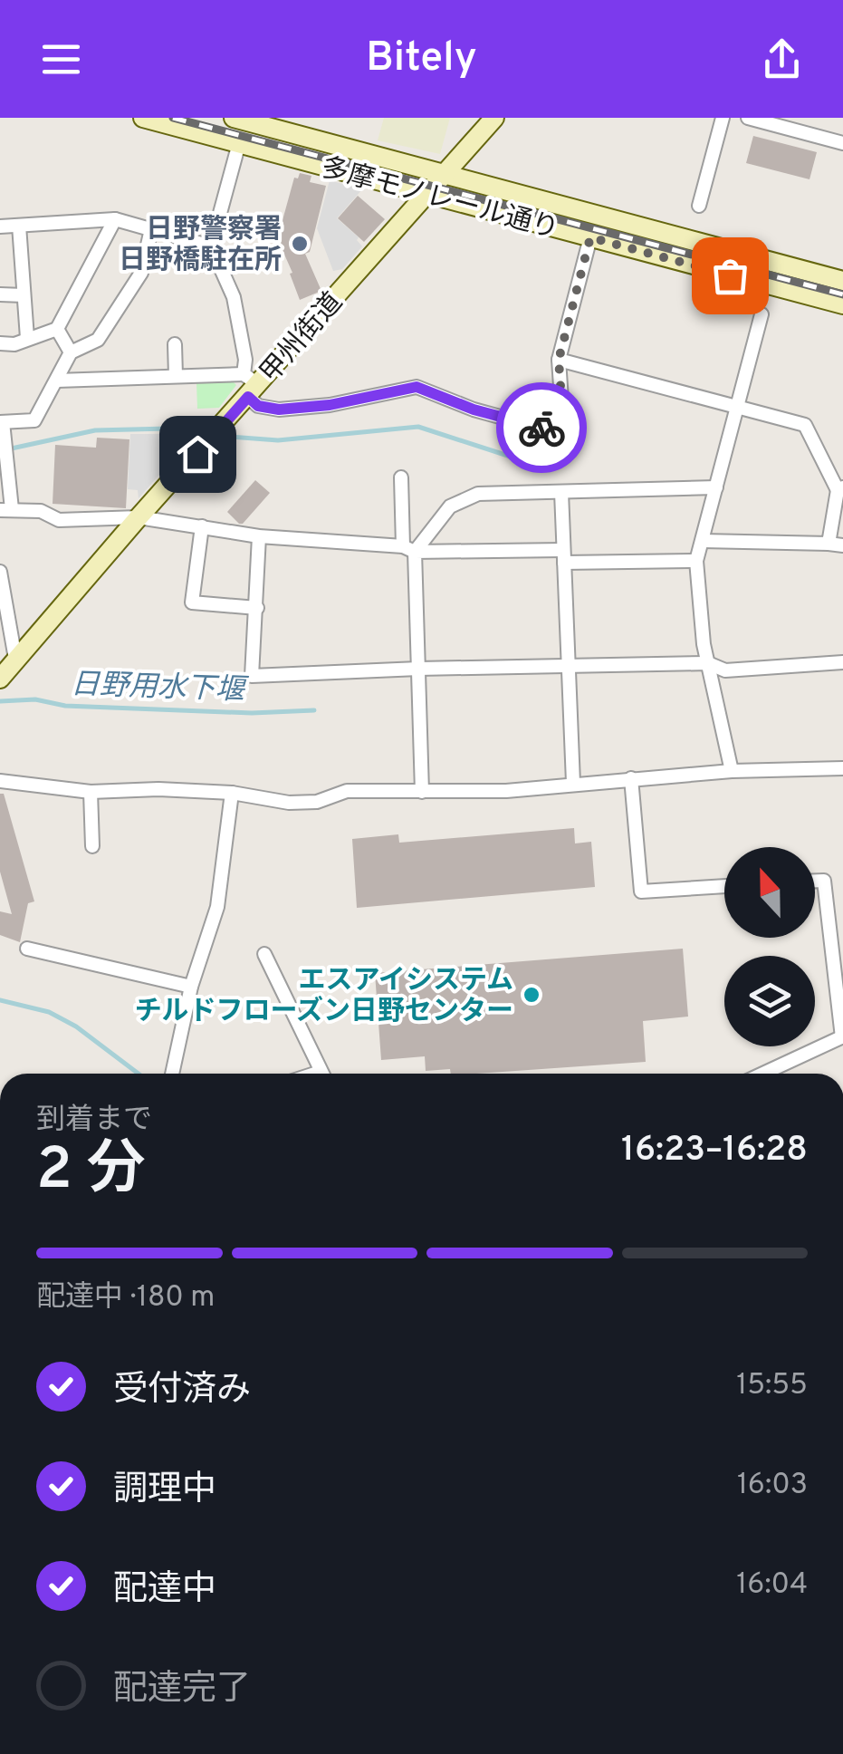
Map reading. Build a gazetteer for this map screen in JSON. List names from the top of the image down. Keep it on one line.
{"streets":{"main road":["多摩モノレール通り","甲州街道"]},"crossings":[["多摩モノレール通り","甲州街道"]],"water":["日野用水下堰"],"places":["日野警察署 日野橋駐在所","エスアイシステム チルドフローズン日野センター"],"north":"top","page":{"header":"Bitely","heading":["2 分","到着まで","16:23–16:28"],"bar":"配達中 · 180 m","list":[["受付済み","15:55"],["調理中","16:03"],["配達中","16:04"],"配達完了"]}}
